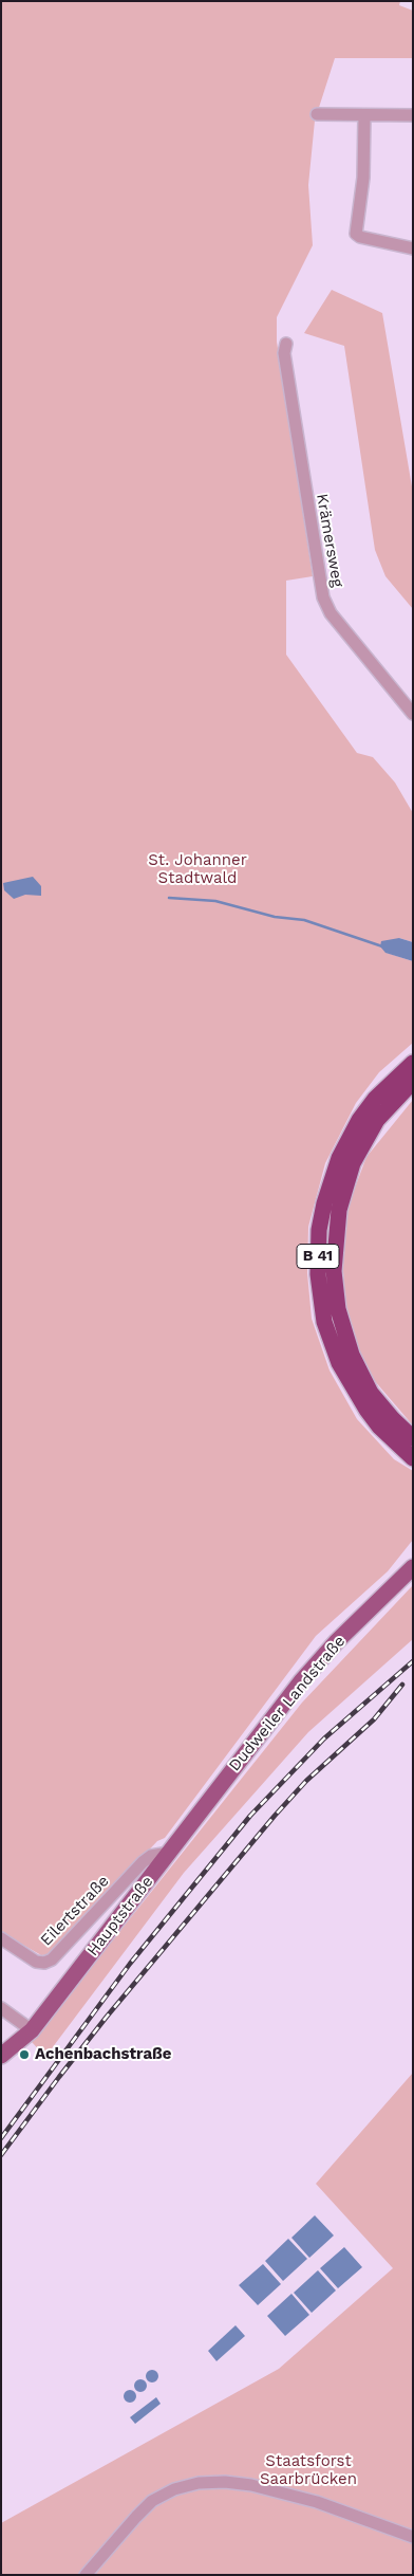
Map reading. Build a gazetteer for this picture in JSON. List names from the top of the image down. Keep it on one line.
{"streets":{"highway":["B 41"],"main road":["Dudweiler Landstraße","Hauptstraße"],"street":["Krämersweg","Eilertstraße"]},"crossings":[["Dudweiler Landstraße","Hauptstraße"],["Eilertstraße","Hauptstraße"]],"parks":["St. Johanner Stadtwald","Staatsforst Saarbrücken"],"places":["Achenbachstraße"]}
